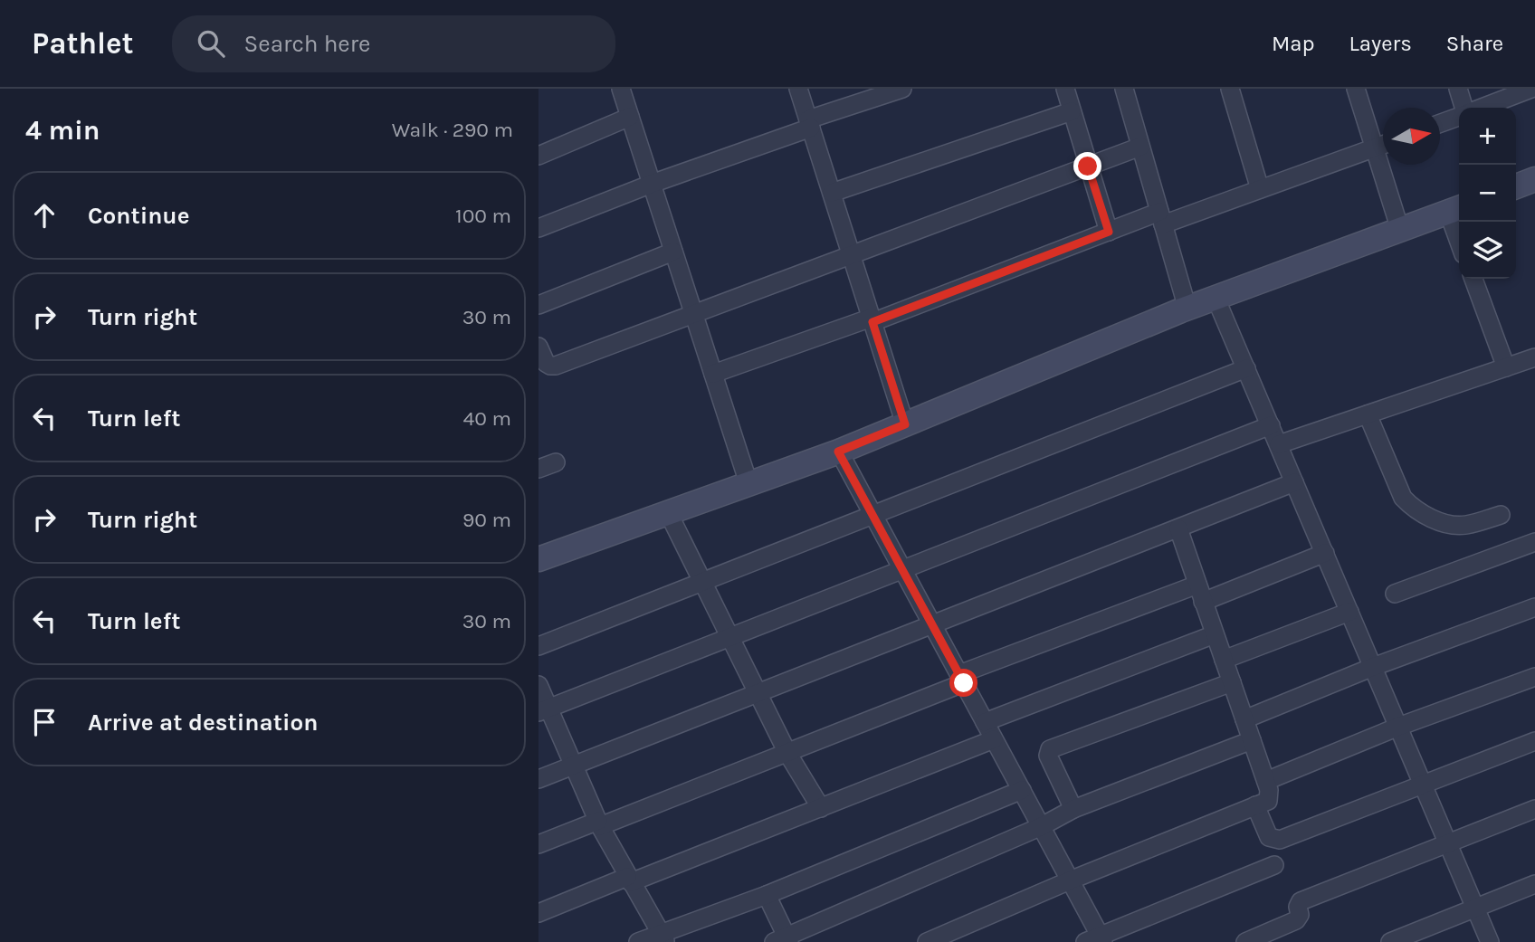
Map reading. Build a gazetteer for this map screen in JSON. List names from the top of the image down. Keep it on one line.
{"north":"right","page":{"header":"Pathlet","search":"Search here","nav":["Map","Layers","Share"],"heading":["4 min","Walk · 290 m"],"map_buttons":["+","−"],"list":[["Continue","100 m"],["Turn right","30 m"],["Turn left","40 m"],["Turn right","90 m"],["Turn left","30 m"],"Arrive at destination"]}}
